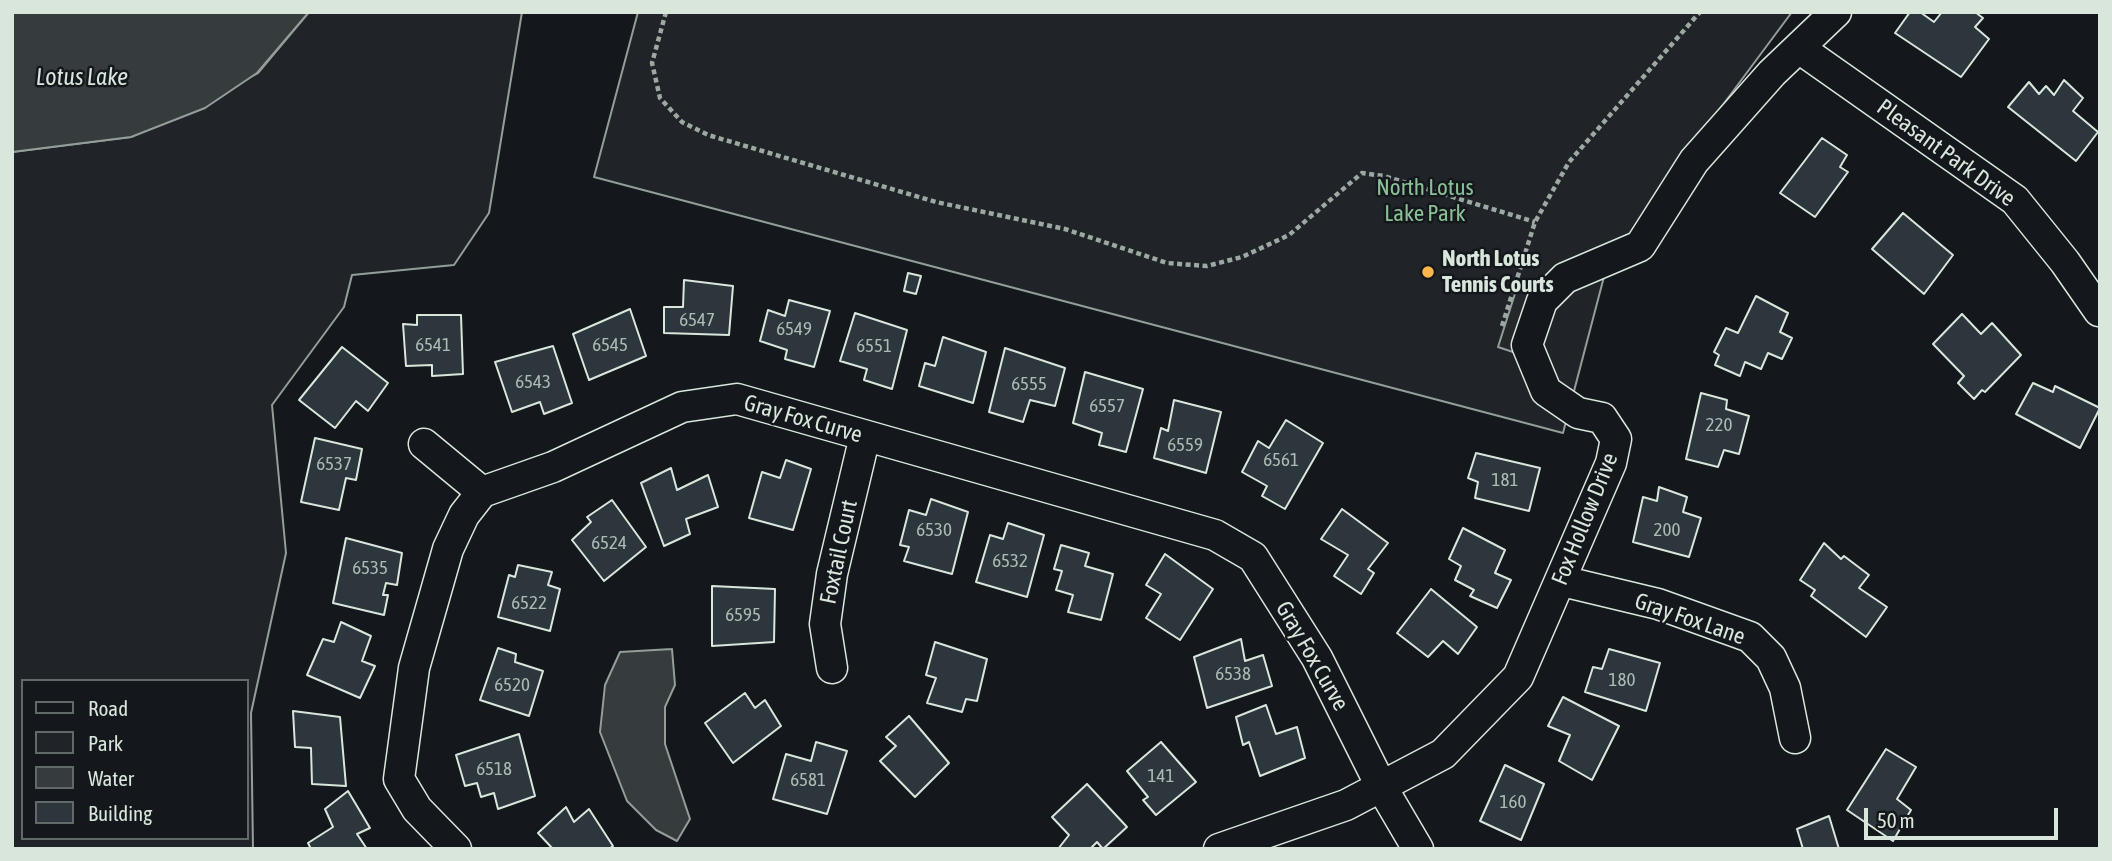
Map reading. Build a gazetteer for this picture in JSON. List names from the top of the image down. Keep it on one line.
{"streets":{"street":["Pleasant Park Drive","Gray Fox Curve","Fox Hollow Drive","Foxtail Court","Gray Fox Lane"]},"crossings":[["Pleasant Park Drive","Fox Hollow Drive"],["Gray Fox Curve","Fox Hollow Drive"],["Gray Fox Curve","Foxtail Court"],["Fox Hollow Drive","Gray Fox Lane"]],"water":["Lotus Lake"],"parks":["North Lotus Lake Park"],"places":["North Lotus Tennis Courts"],"house_numbers":["6547","6549","6541","6545","6551","6543","6555","6557","220","6559","6561","6537","181","6530","200","6524","6532","6535","6522","6595","6538","180","6520","6518","141","6581","160"],"legend":["Road","Park","Water","Building"],"scale_bar":"50 m"}
